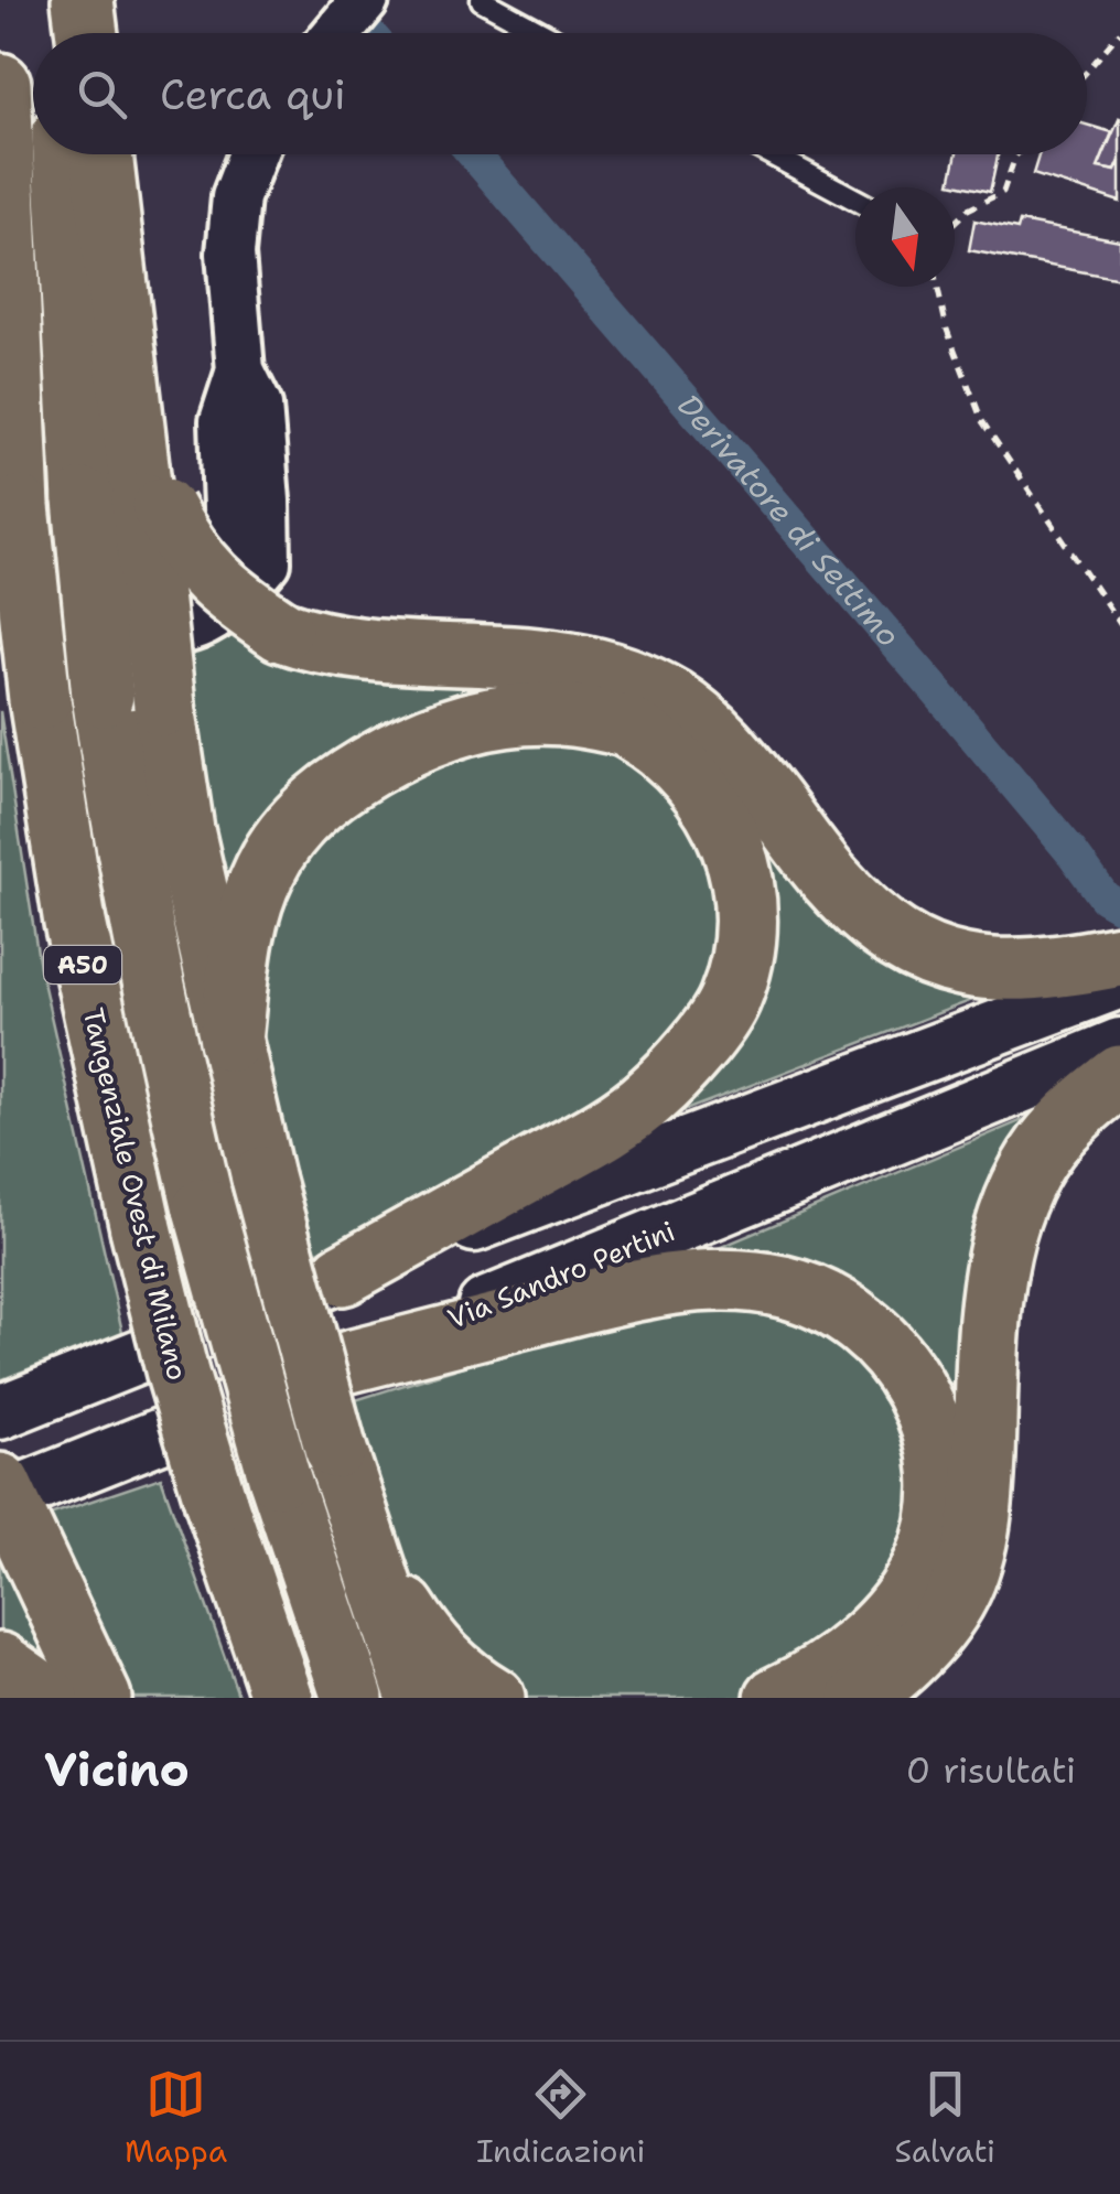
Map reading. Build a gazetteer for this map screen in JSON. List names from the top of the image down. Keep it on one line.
{"streets":{"highway":["A50","Tangenziale Ovest di Milano"],"main road":["Via Sandro Pertini"]},"water":["Derivatore di Settimo"],"north":"bottom","page":{"search":"Cerca qui","heading":["Vicino","0 risultati"],"nav":["Mappa","Indicazioni","Salvati"]}}
